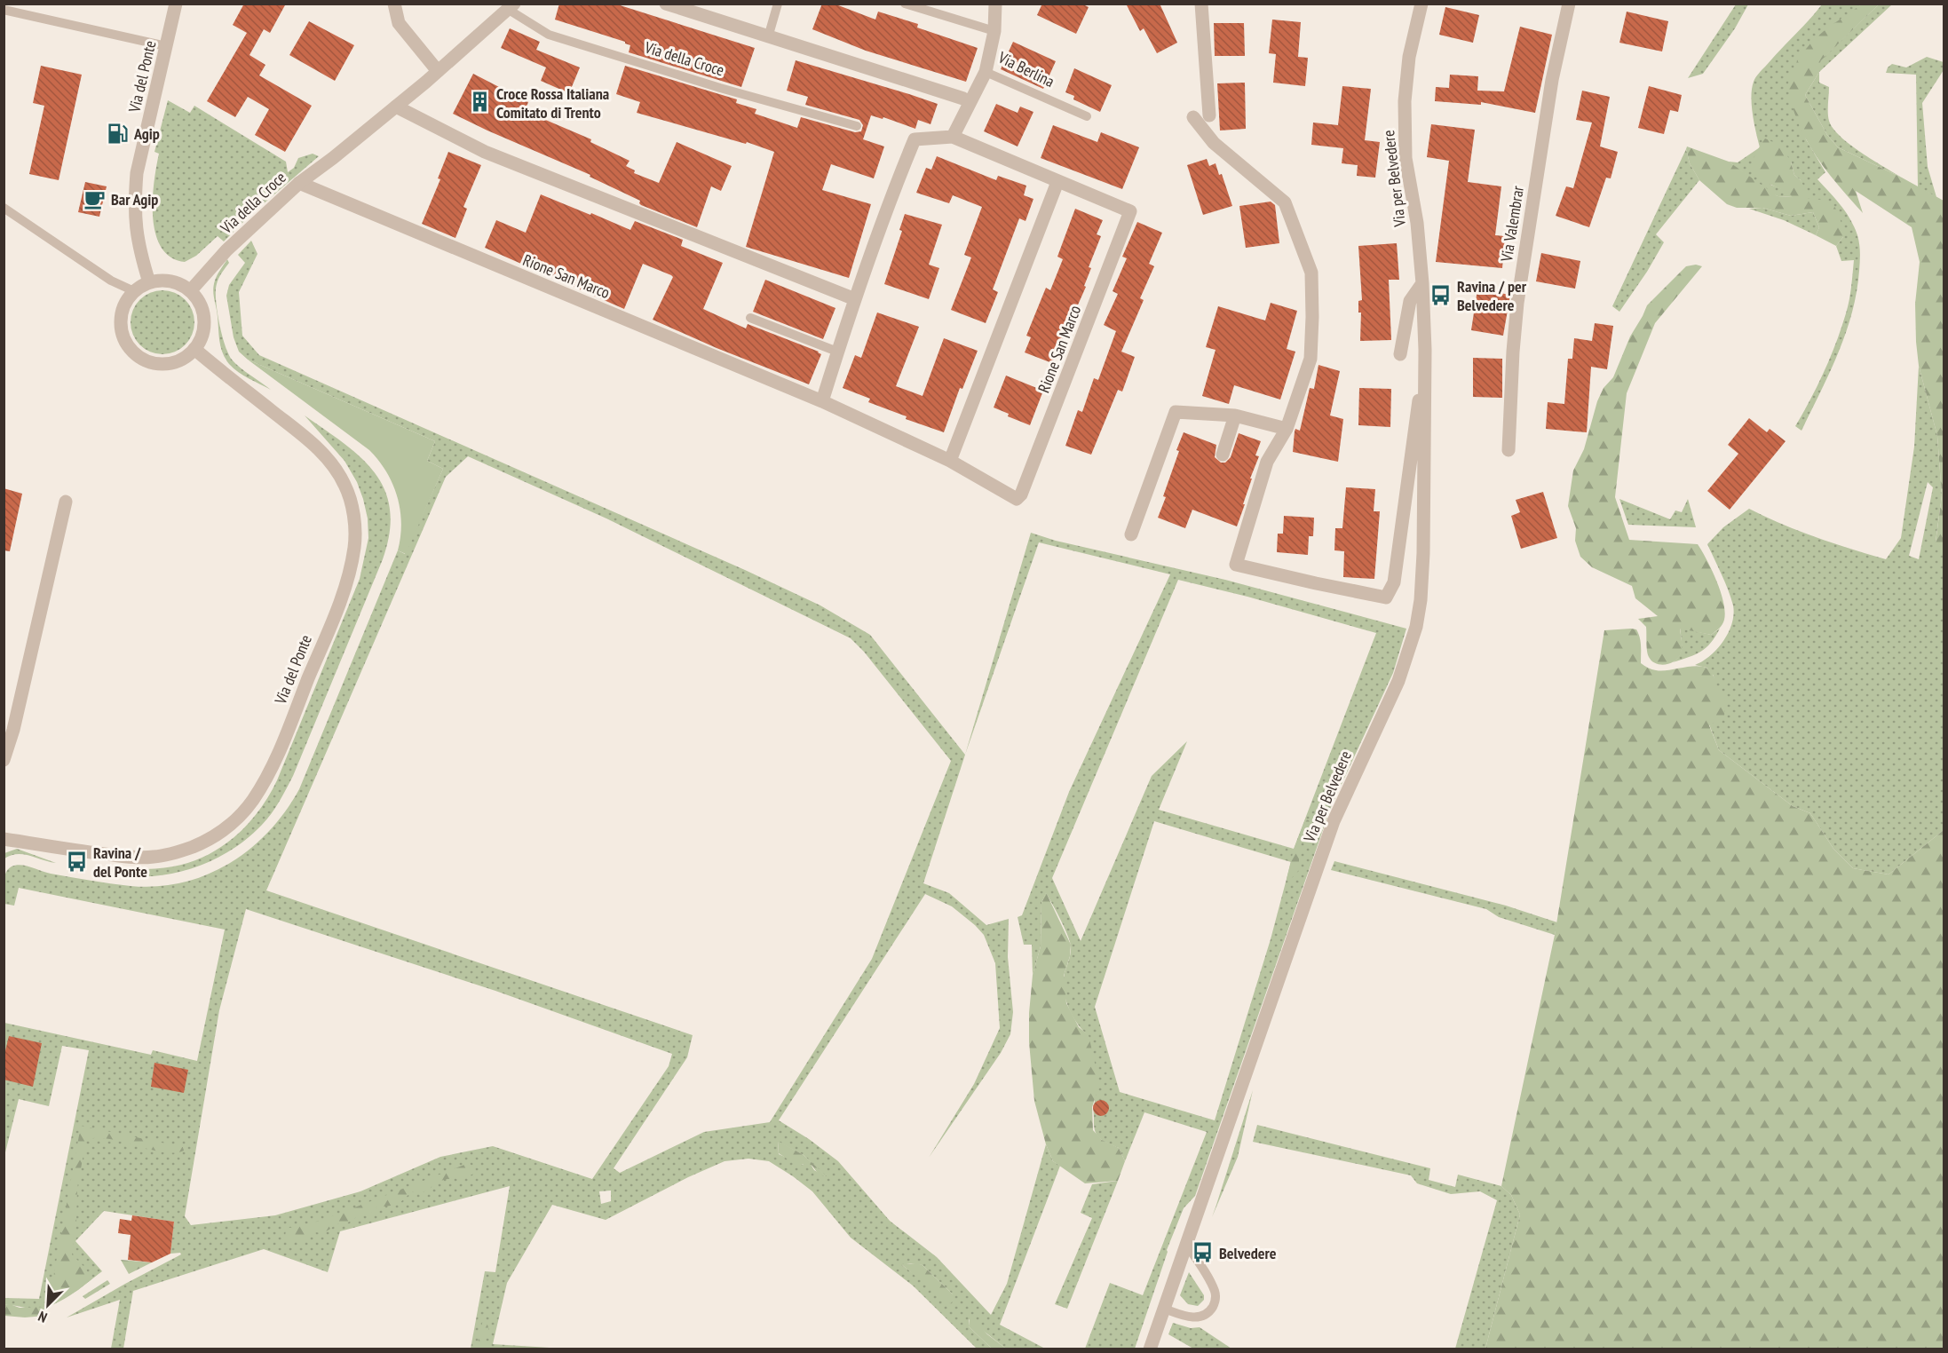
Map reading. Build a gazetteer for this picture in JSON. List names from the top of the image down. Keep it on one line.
{"streets":{"street":["Via della Croce","Via Berlina","Via del Ponte","Via per Belvedere","Via Valembrar","Rione San Marco"]},"crossings":[["Via della Croce","Via del Ponte"],["Via della Croce","Rione San Marco"]],"places":{"building":["Croce Rossa Italiana Comitato di Trento"],"fuel station":["Agip"],"cafe":["Bar Agip"],"bus stop":["Ravina / per Belvedere","Ravina / del Ponte","Belvedere"]},"north":"bottom left"}
